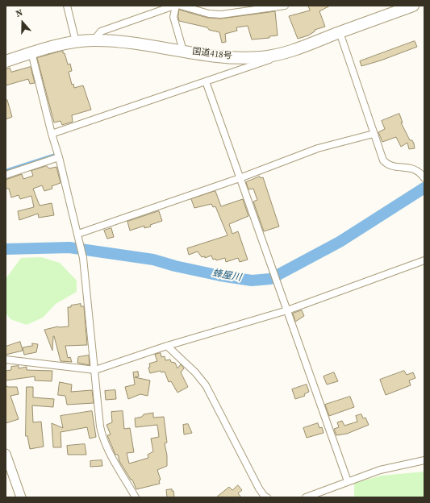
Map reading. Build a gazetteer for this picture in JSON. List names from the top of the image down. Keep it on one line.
{"streets":{"highway":["国道418号"]},"water":["蜂屋川"],"north":"top"}
